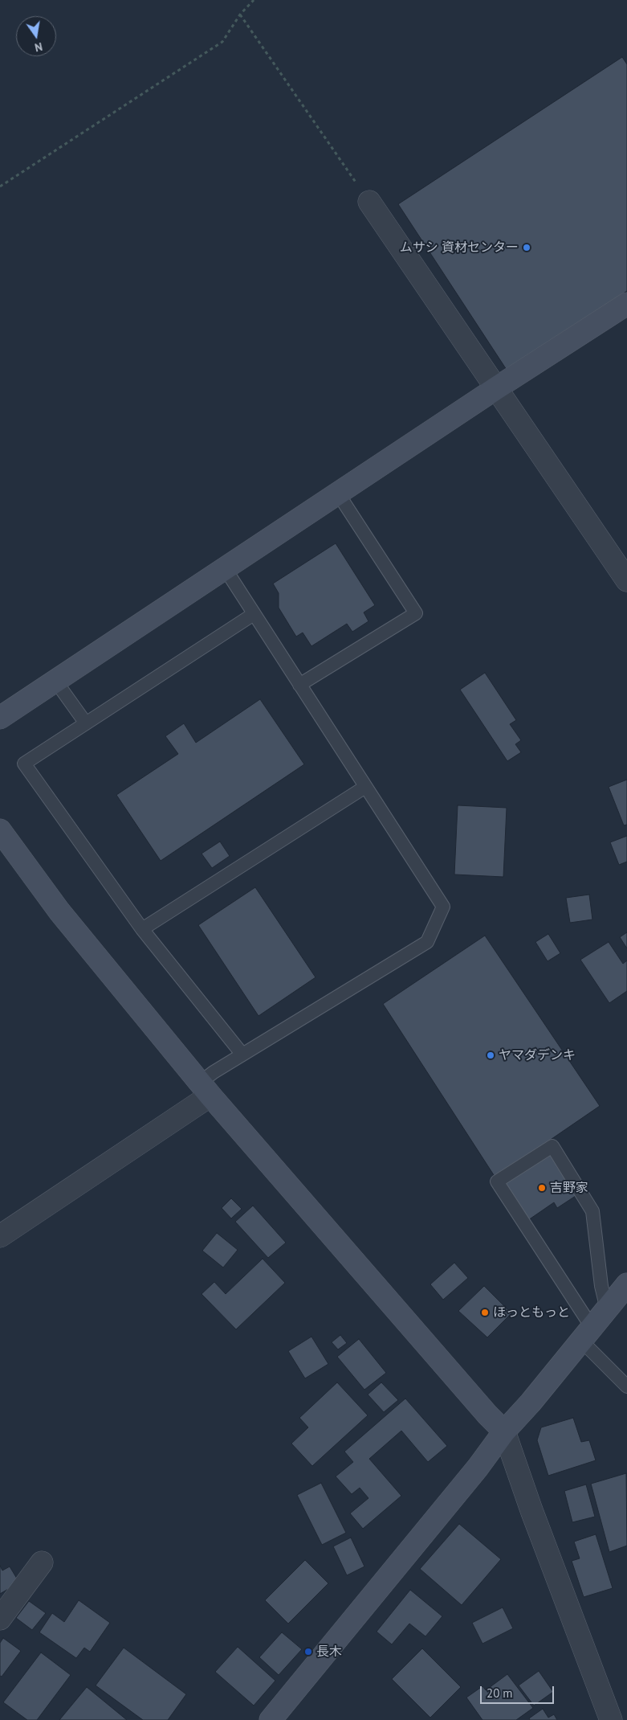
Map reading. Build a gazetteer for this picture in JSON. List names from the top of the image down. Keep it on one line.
{"places":["ムサシ 資材センター","ヤマダデンキ","吉野家","ほっともっと","長木"],"scale_bar":"20 m","north":"bottom"}
